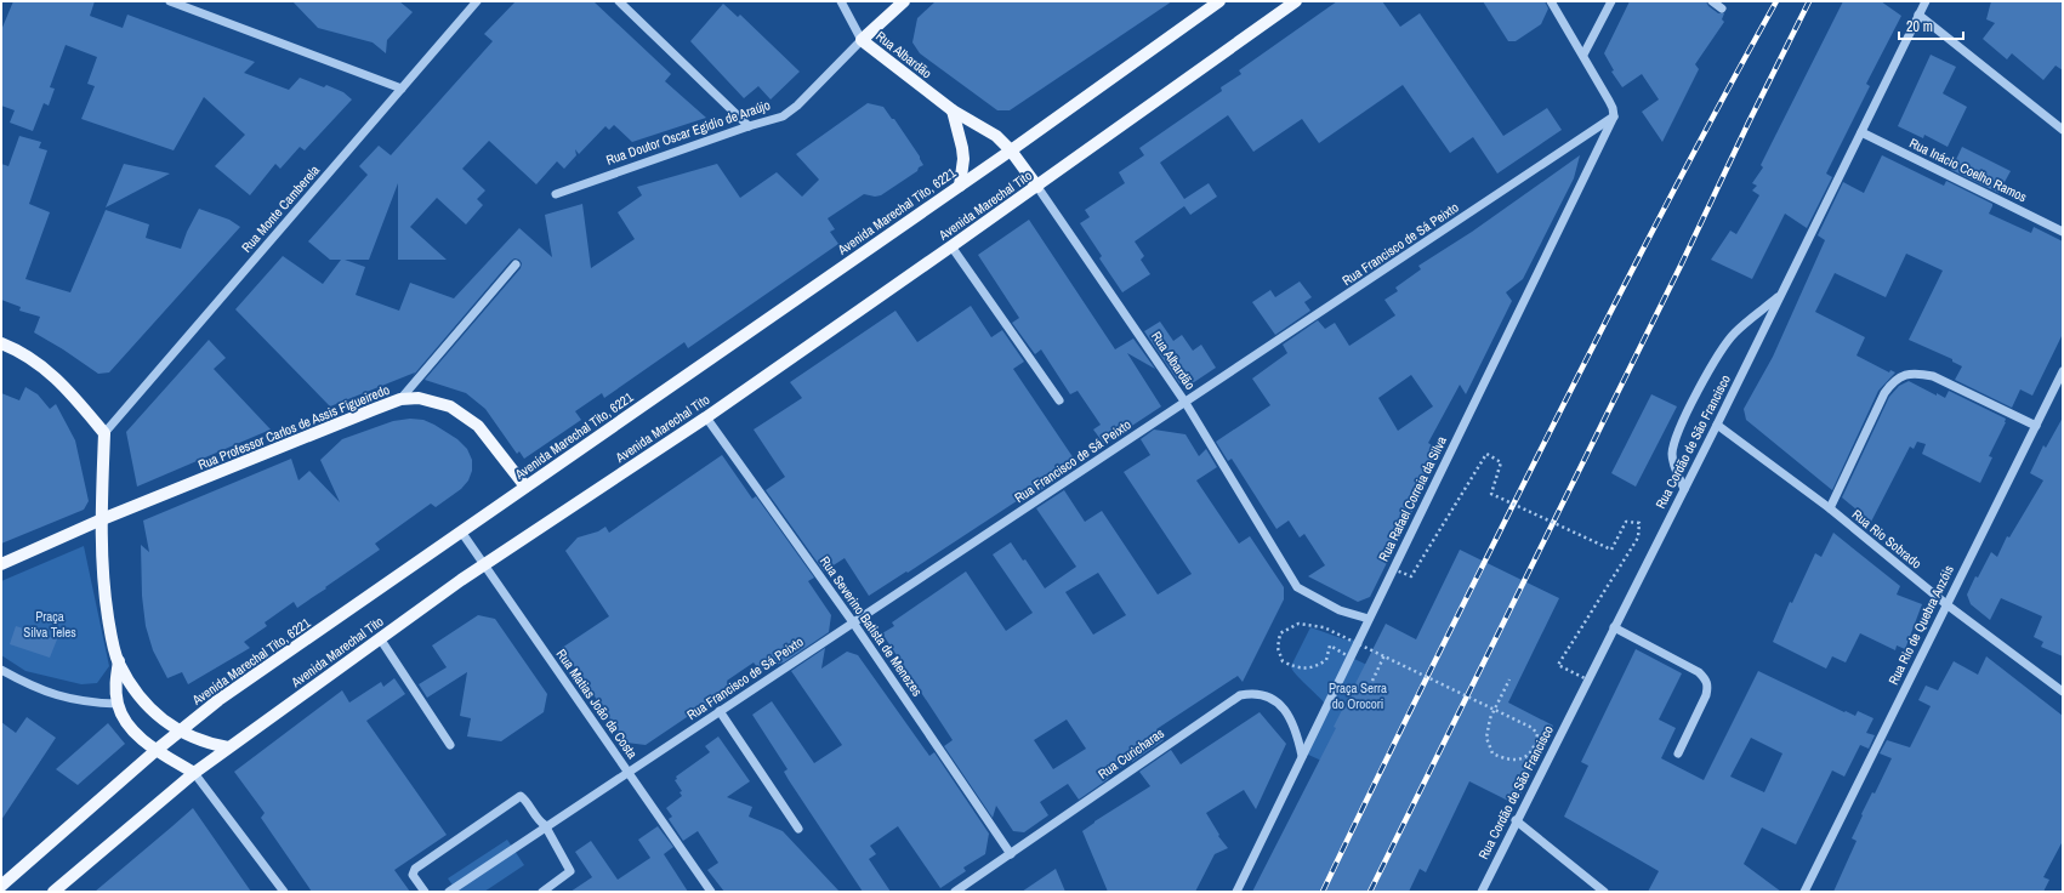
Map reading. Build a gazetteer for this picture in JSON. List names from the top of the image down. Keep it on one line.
{"streets":{"main road":["Rua Albardão","Rua Doutor Oscar Egidio de Araújo","Avenida Marechal Tito","Avenida Marechal Tito, 6221","Rua Professor Carlos de Assis Figueiredo"],"street":["Rua Inácio Coelho Ramos","Rua Monte Camberela","Rua Francisco de Sá Peixto","Rua Cordão de São Francisco","Rua Rafael Correia da Silva","Rua Rio Sobrado","Rua Rio de Quebra Anzóis","Rua Severino Batista de Menezes","Rua Matias João da Costa","Rua Curicharas"]},"crossings":[["Rua Albardão","Rua Doutor Oscar Egidio de Araújo"],["Rua Albardão","Avenida Marechal Tito"],["Rua Albardão","Avenida Marechal Tito, 6221"],["Rua Albardão","Rua Francisco de Sá Peixto"],["Rua Albardão","Rua Rafael Correia da Silva"],["Rua Inácio Coelho Ramos","Rua Cordão de São Francisco"],["Avenida Marechal Tito","Rua Severino Batista de Menezes"],["Avenida Marechal Tito","Rua Matias João da Costa"],["Avenida Marechal Tito, 6221","Rua Professor Carlos de Assis Figueiredo"],["Avenida Marechal Tito, 6221","Rua Matias João da Costa"],["Rua Francisco de Sá Peixto","Rua Rafael Correia da Silva"],["Rua Francisco de Sá Peixto","Rua Severino Batista de Menezes"],["Rua Francisco de Sá Peixto","Rua Matias João da Costa"],["Rua Cordão de São Francisco","Rua Rio Sobrado"],["Rua Rafael Correia da Silva","Rua Curicharas"],["Rua Rio Sobrado","Rua Rio de Quebra Anzóis"],["Rua Severino Batista de Menezes","Rua Curicharas"]],"parks":["Praça Silva Teles","Praça Serra do Orocori"],"scale_bar":"20 m"}
